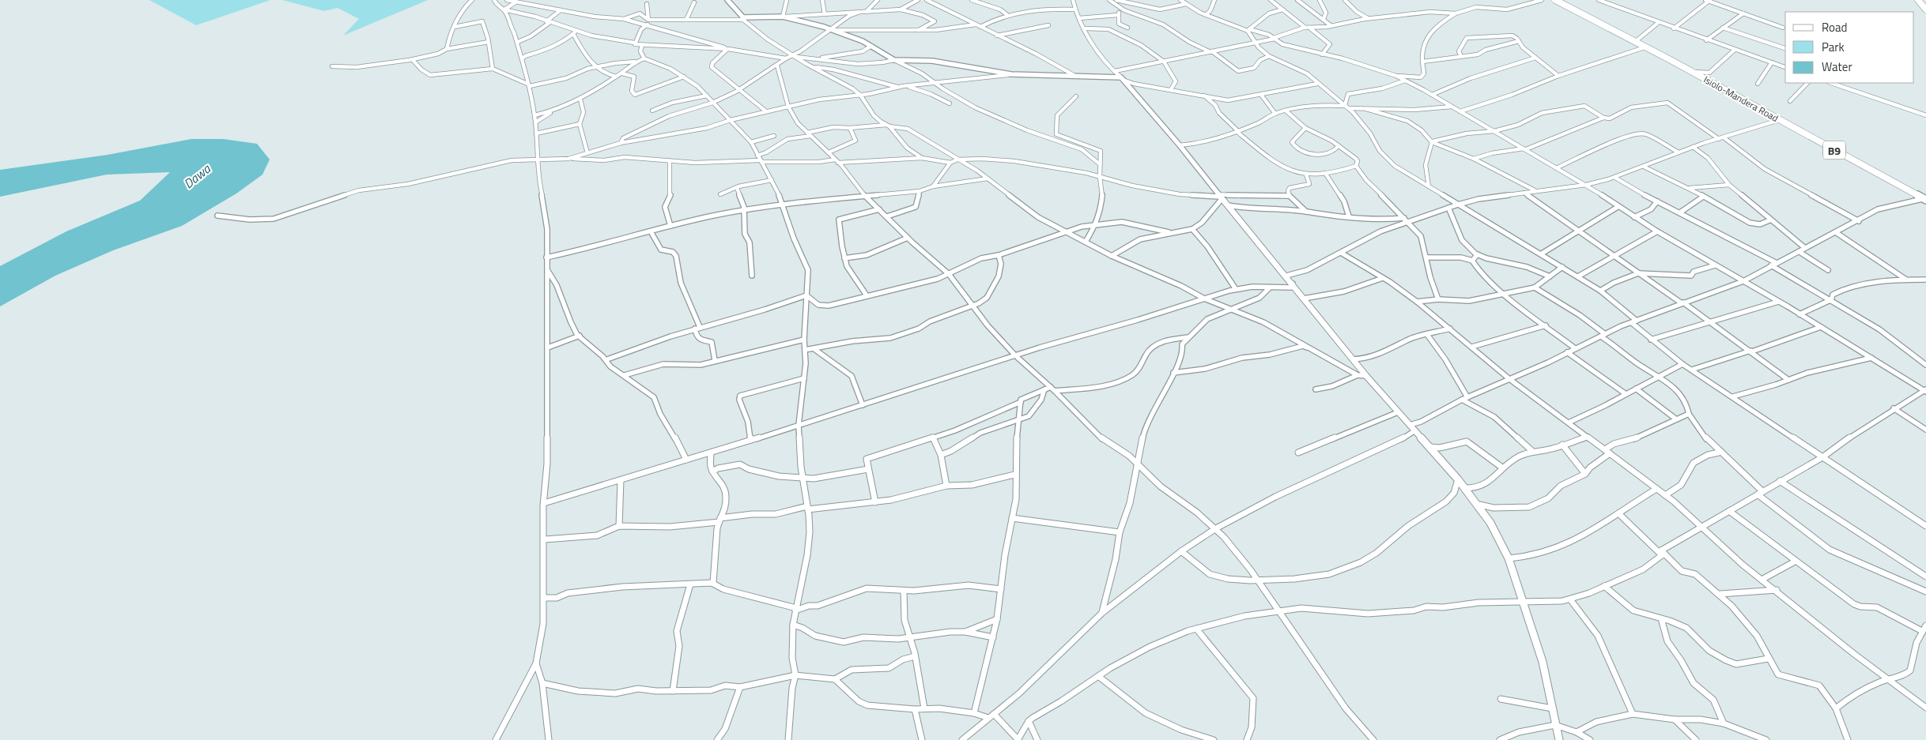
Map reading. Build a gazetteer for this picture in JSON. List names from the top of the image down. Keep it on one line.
{"streets":{"highway":["Isiolo-Mandera Road","B9"]},"water":["Dawa"],"legend":["Road","Park","Water"]}
